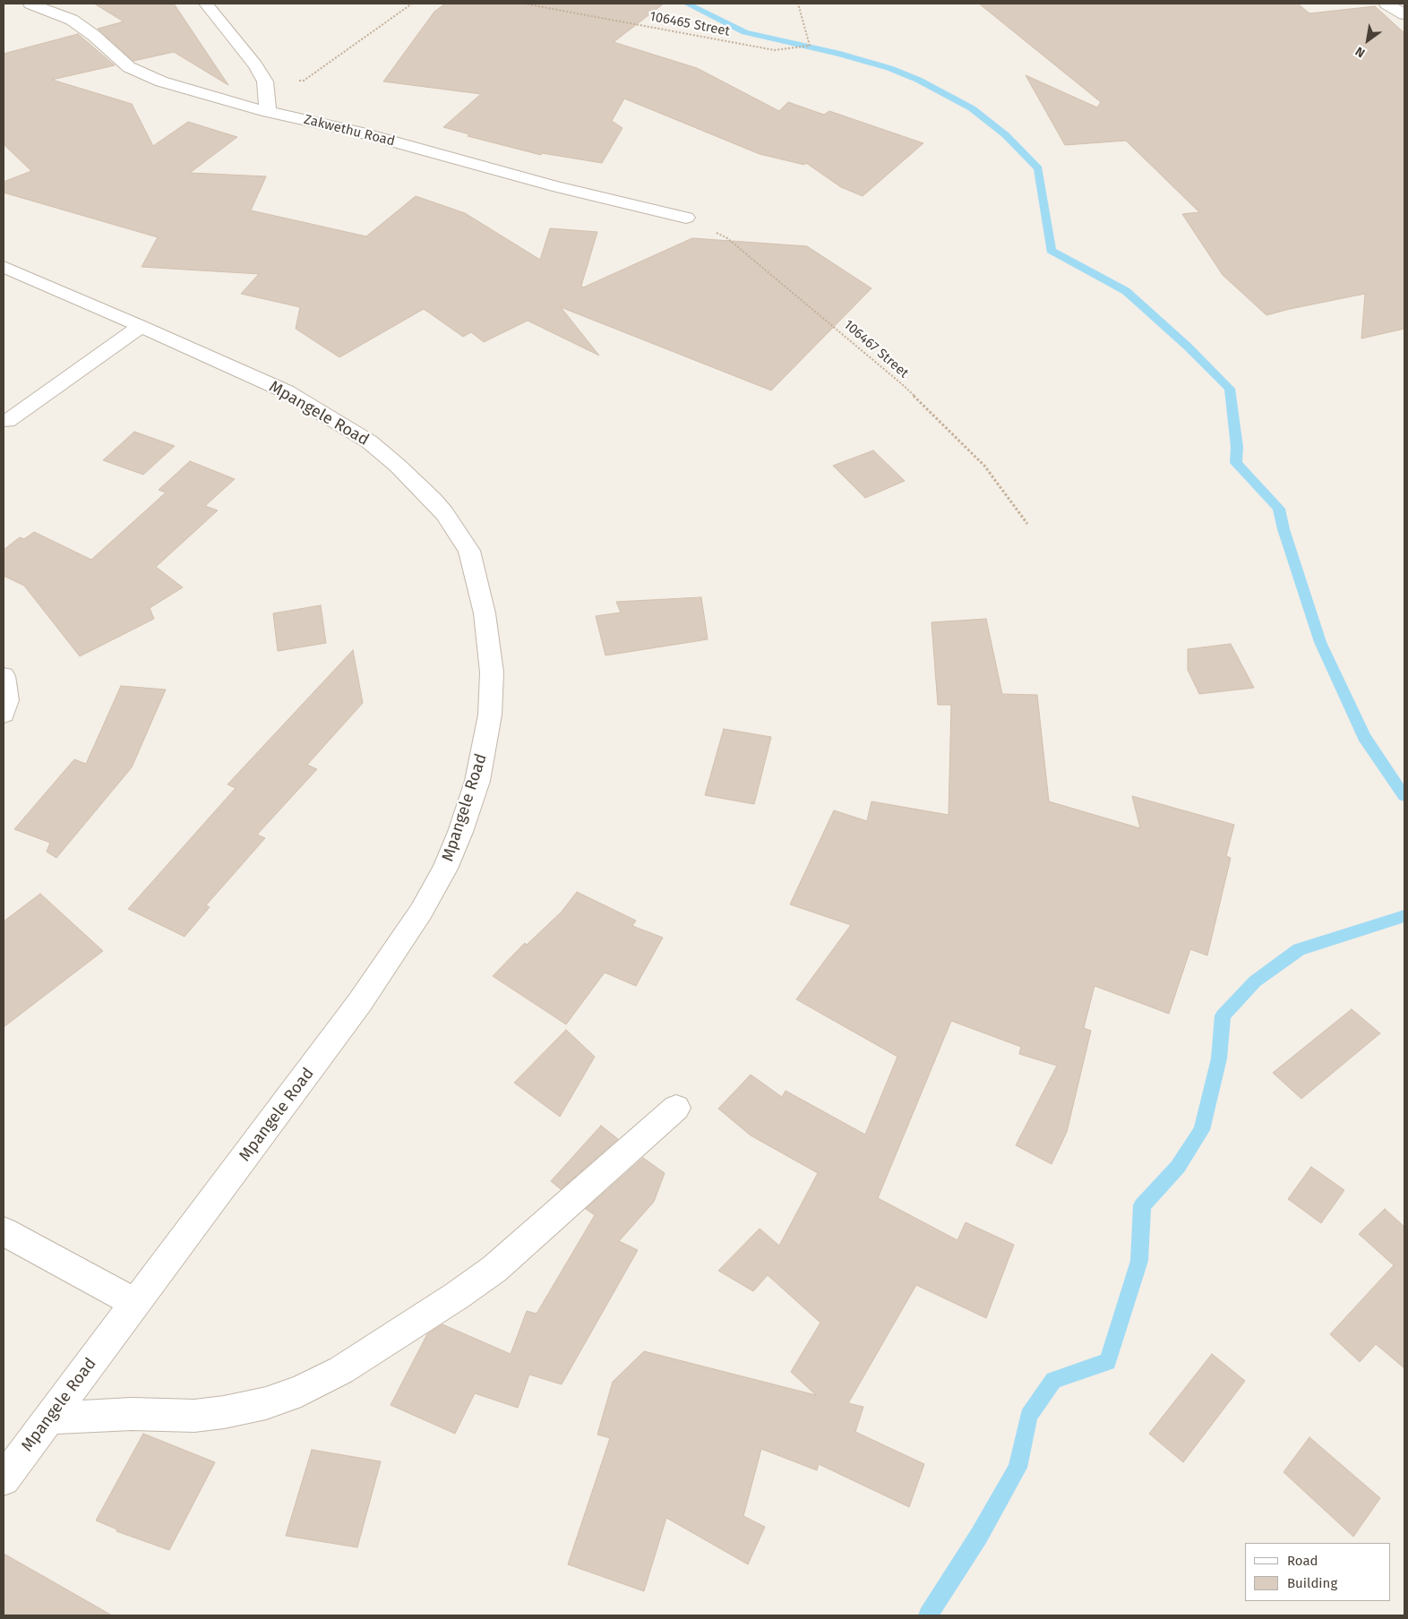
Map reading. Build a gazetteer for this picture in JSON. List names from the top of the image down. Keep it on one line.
{"streets":{"street":["Zakwethu Road","Mpangele Road"],"path":["106465 Street","106467 Street"]},"crossings":[["Zakwethu Road","106467 Street"]],"legend":["Road","Building"],"north":"bottom left"}
